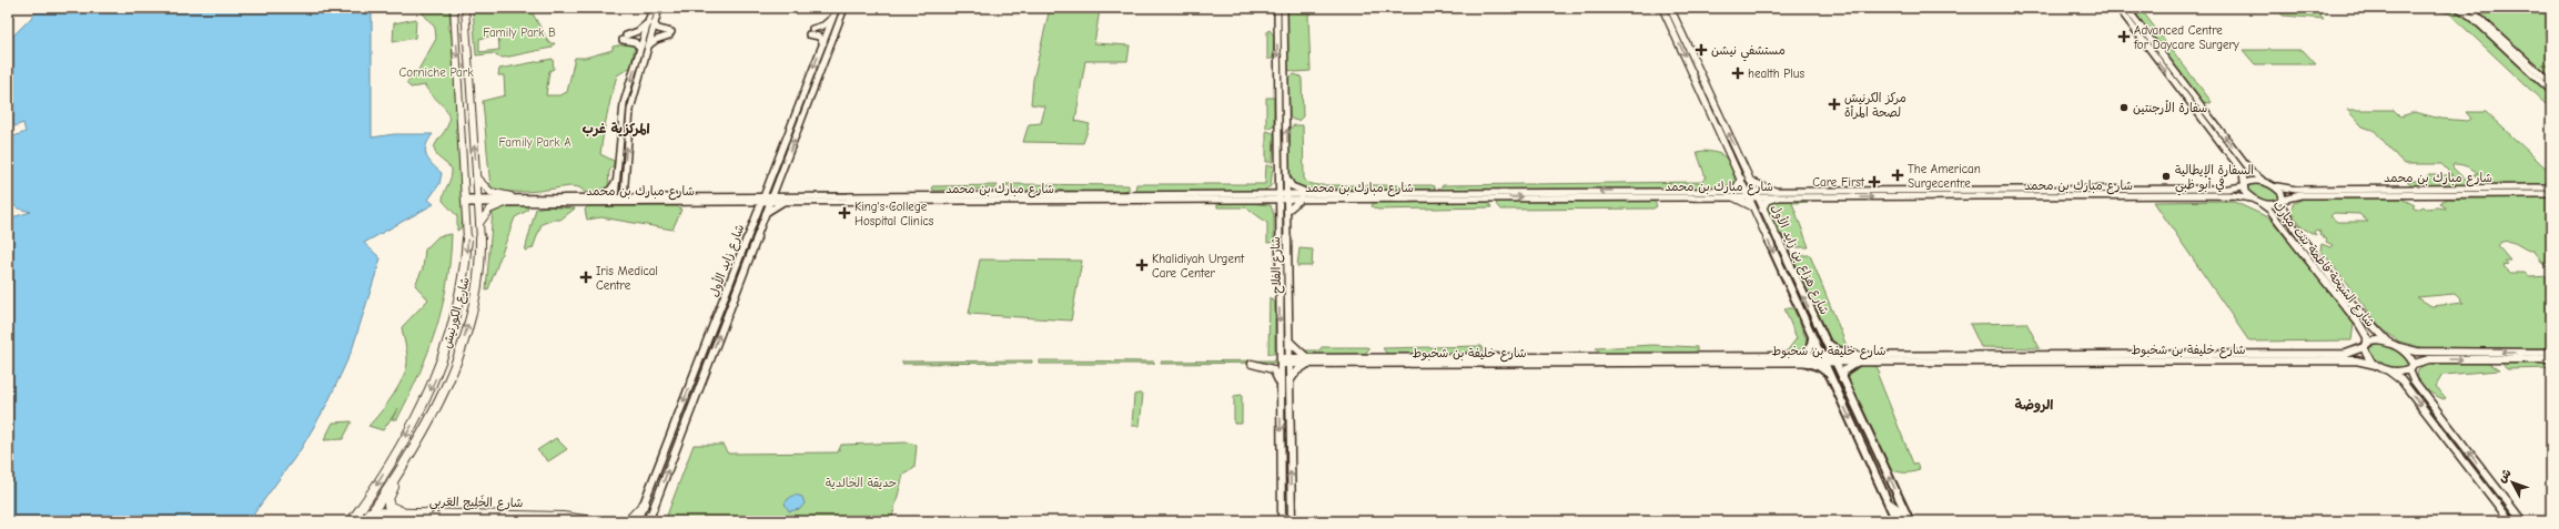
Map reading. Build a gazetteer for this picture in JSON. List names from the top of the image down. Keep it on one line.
{"streets":{"highway":["شارع الكورنيش","شارع الخَلِيج العَربِي"],"main road":["شارع مبارك بن محمد","شارع هزاع بن زايد الأول","شارع زايد الأول","شارع الشيخة فاطمة بنت مبارك","شارع الفلاح","شارع خليفة بن شخبوط"]},"crossings":[["شارع مبارك بن محمد","شارع هزاع بن زايد الأول"],["شارع مبارك بن محمد","شارع زايد الأول"],["شارع مبارك بن محمد","شارع الشيخة فاطمة بنت مبارك"],["شارع مبارك بن محمد","شارع الفلاح"],["شارع مبارك بن محمد","شارع الكورنيش"],["شارع هزاع بن زايد الأول","شارع خليفة بن شخبوط"],["شارع الشيخة فاطمة بنت مبارك","شارع خليفة بن شخبوط"],["شارع الفلاح","شارع خليفة بن شخبوط"],["شارع الكورنيش","شارع الخَلِيج العَربِي"]],"districts":["المركزية غرب","الروضة"],"parks":["Family Park B","Corniche Park","Family Park A","حديقة الخالدية"],"places":{"health":["Advanced Centre for Daycare Surgery","مستشفي نيشن","health Plus","مركز الكرنيش لصحة المرأة","The American Surgecentre","Care First","King's College Hospital Clinics","Khalidiyah Urgent Care Center","Iris Medical Centre"],"other":["سفارة الأرجنتين","السفارة الإيطالية في أبو ظبي"]},"north":"top left"}
